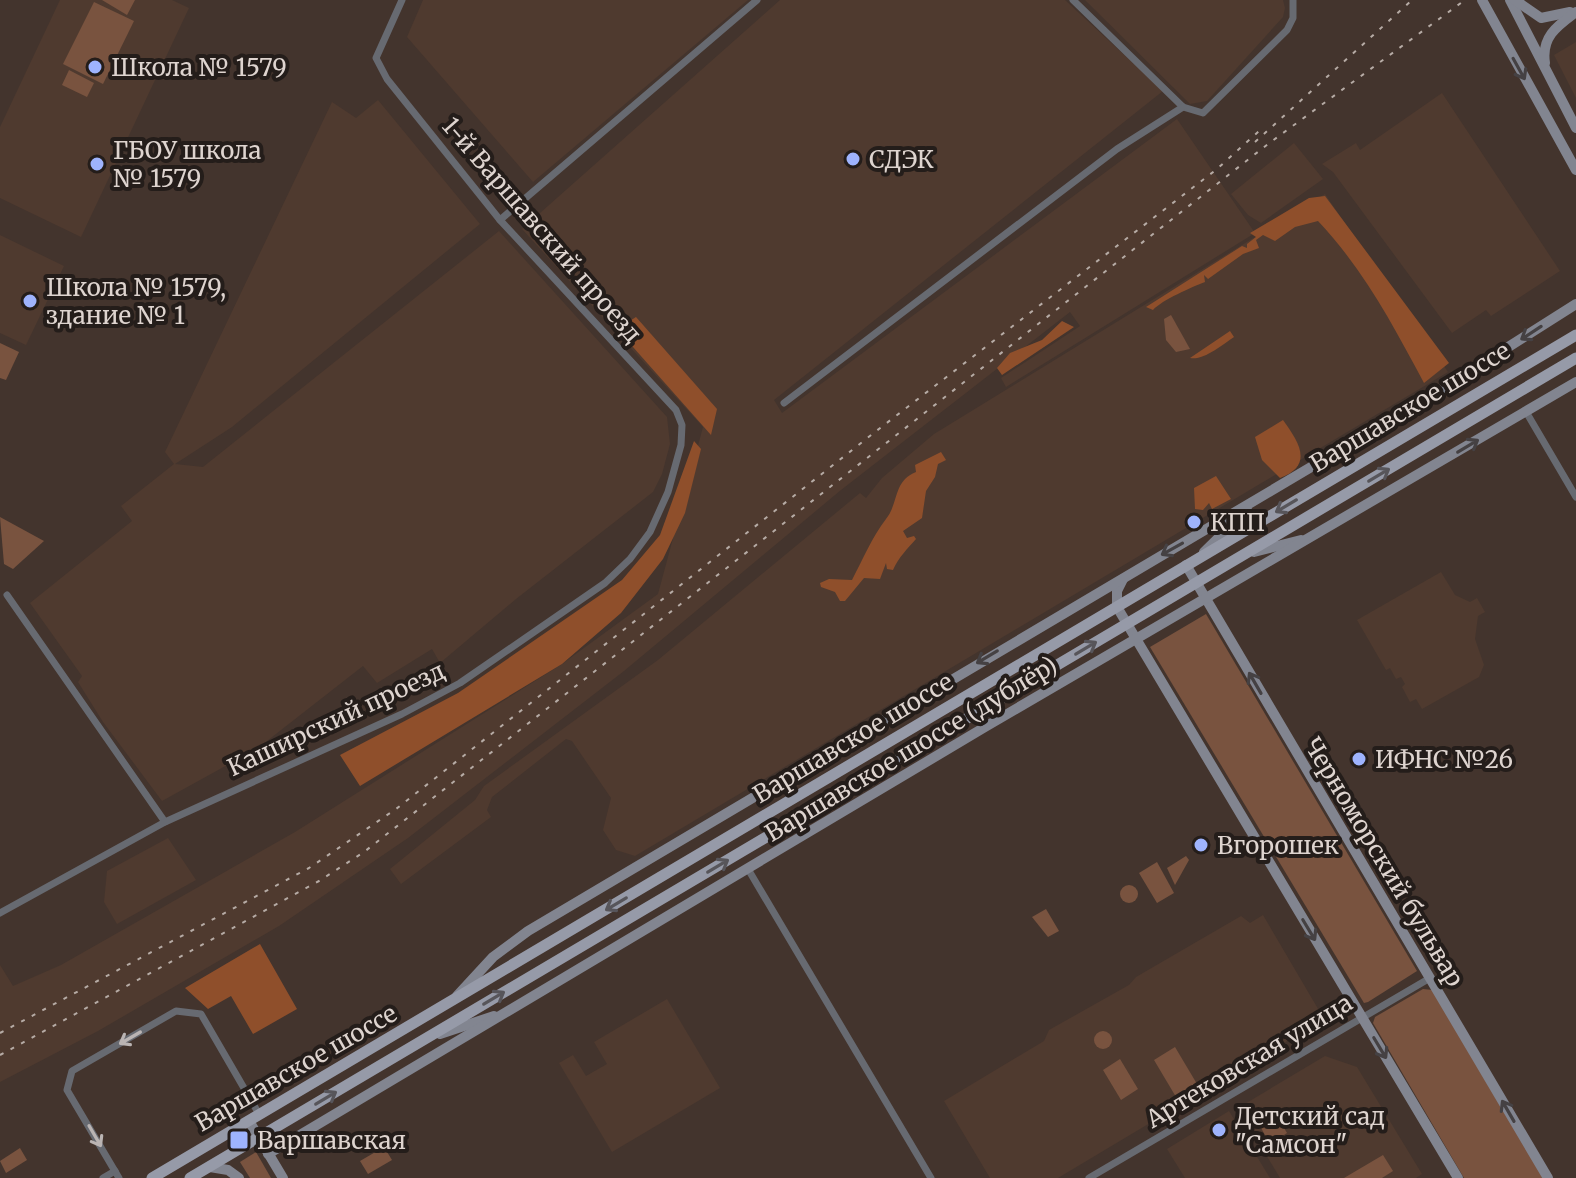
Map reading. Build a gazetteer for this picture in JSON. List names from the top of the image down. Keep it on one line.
{"streets":{"main road":["Варшавское шоссе"],"street":["1-й Варшавский проезд","Каширский проезд","Варшавское шоссе (дублёр)","Черноморский бульвар","Артековская улица"]},"crossings":[["1-й Варшавский проезд","Каширский проезд"],["Варшавское шоссе","Варшавское шоссе (дублёр)"],["Варшавское шоссе","Черноморский бульвар"],["Варшавское шоссе (дублёр)","Черноморский бульвар"],["Черноморский бульвар","Артековская улица"]],"places":{"other":["Школа № 1579","СДЭК","ГБОУ школа № 1579","Школа № 1579, здание № 1","КПП","ИФНС №26","Вгорошек","Детский сад \"Самсон\""],"transit":["Варшавская"]}}
